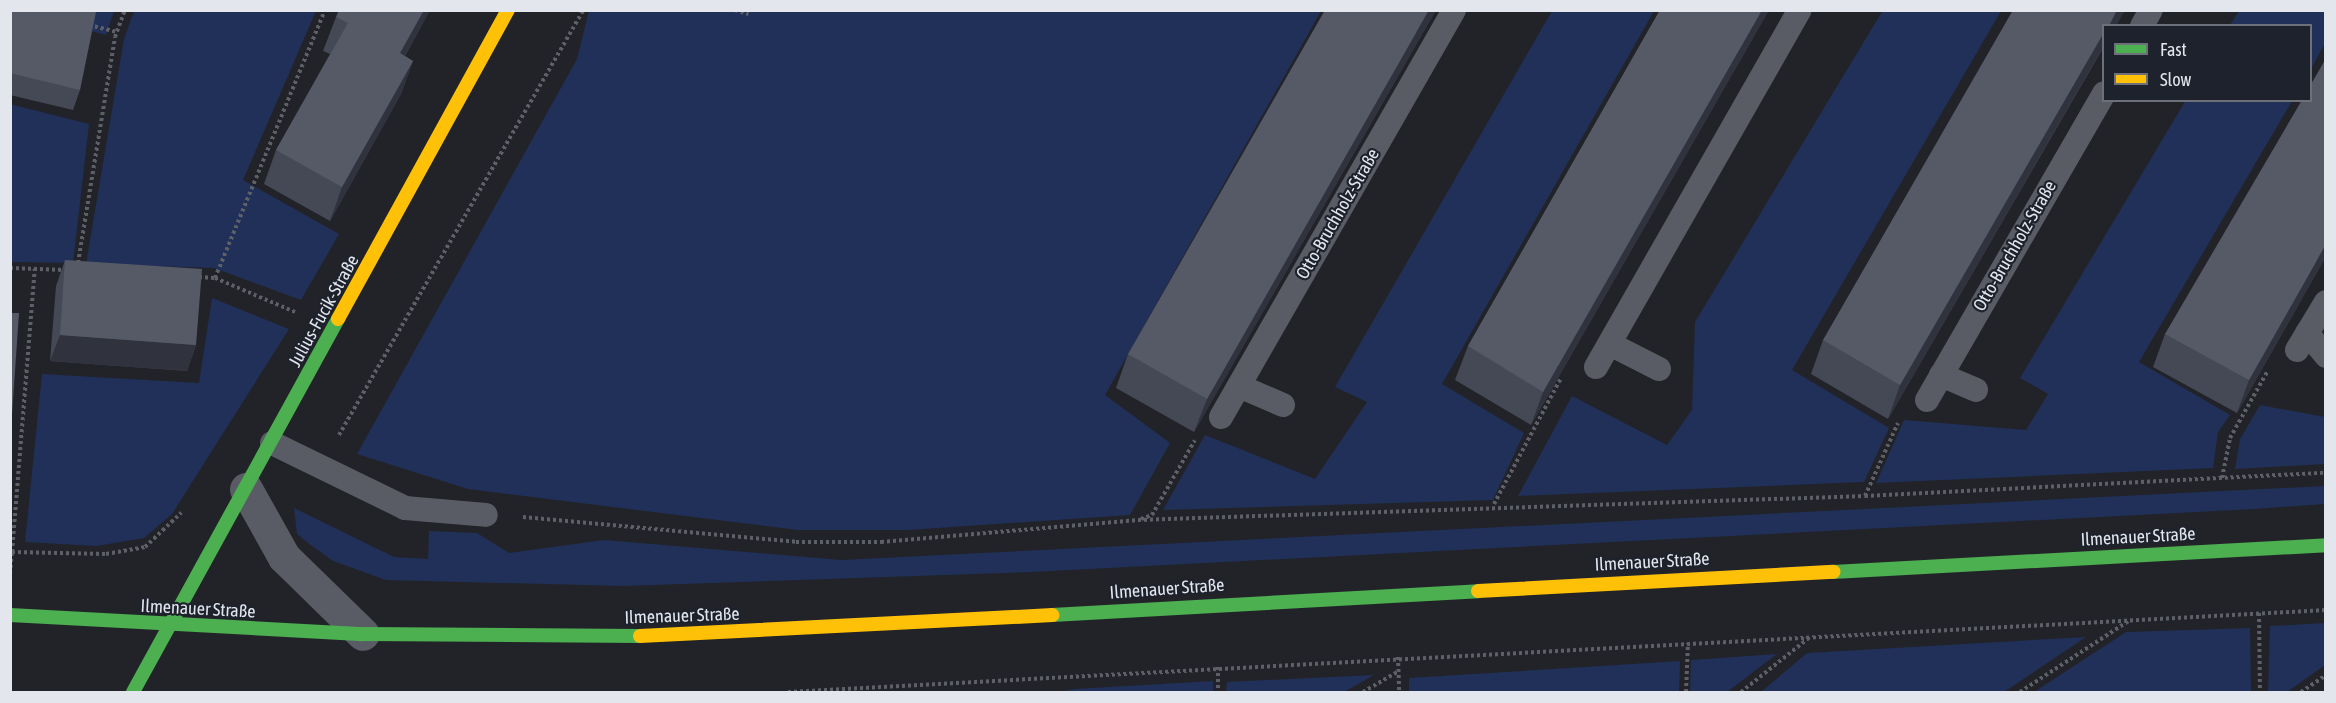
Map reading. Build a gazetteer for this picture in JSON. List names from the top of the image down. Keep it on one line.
{"streets":{"main road":["Julius-Fucik-Straße","Ilmenauer Straße"],"lane":["Otto-Bruchholz-Straße"]},"crossings":[["Julius-Fucik-Straße","Ilmenauer Straße"]],"legend":["Fast","Slow"]}
